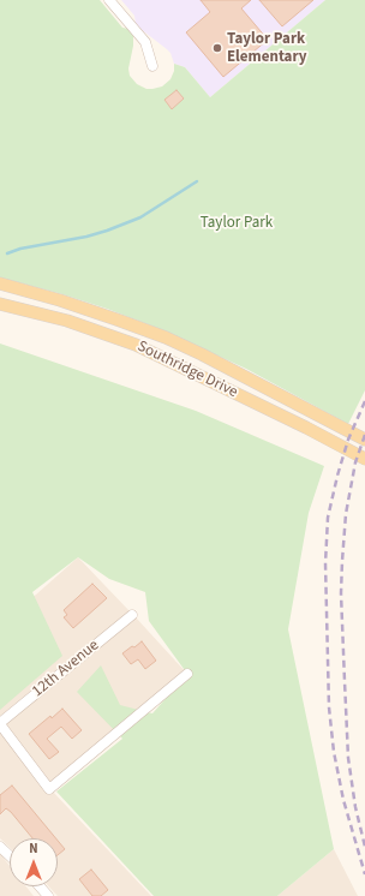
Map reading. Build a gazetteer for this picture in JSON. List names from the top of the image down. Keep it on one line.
{"streets":{"main road":["Southridge Drive"],"street":["12th Avenue"]},"parks":["Taylor Park"],"places":["Taylor Park Elementary"],"north":"top"}
